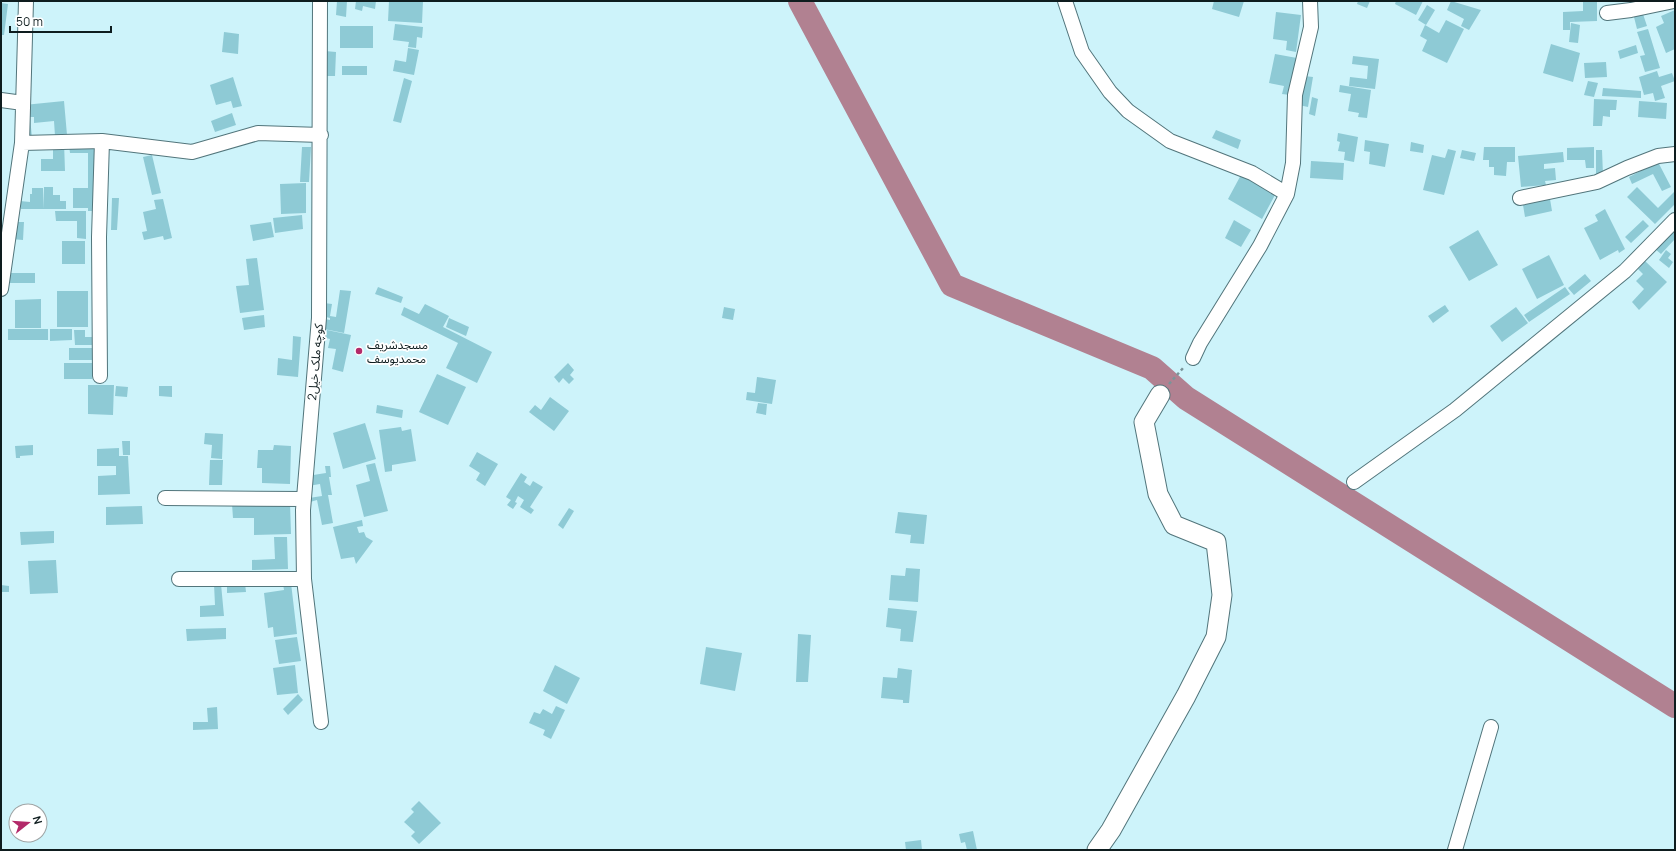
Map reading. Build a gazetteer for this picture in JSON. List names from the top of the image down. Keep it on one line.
{"streets":{"street":["کوچه ملک خیل2"]},"places":["مسجدشریف محمدیوسف"],"scale_bar":"50 m","north":"right"}
